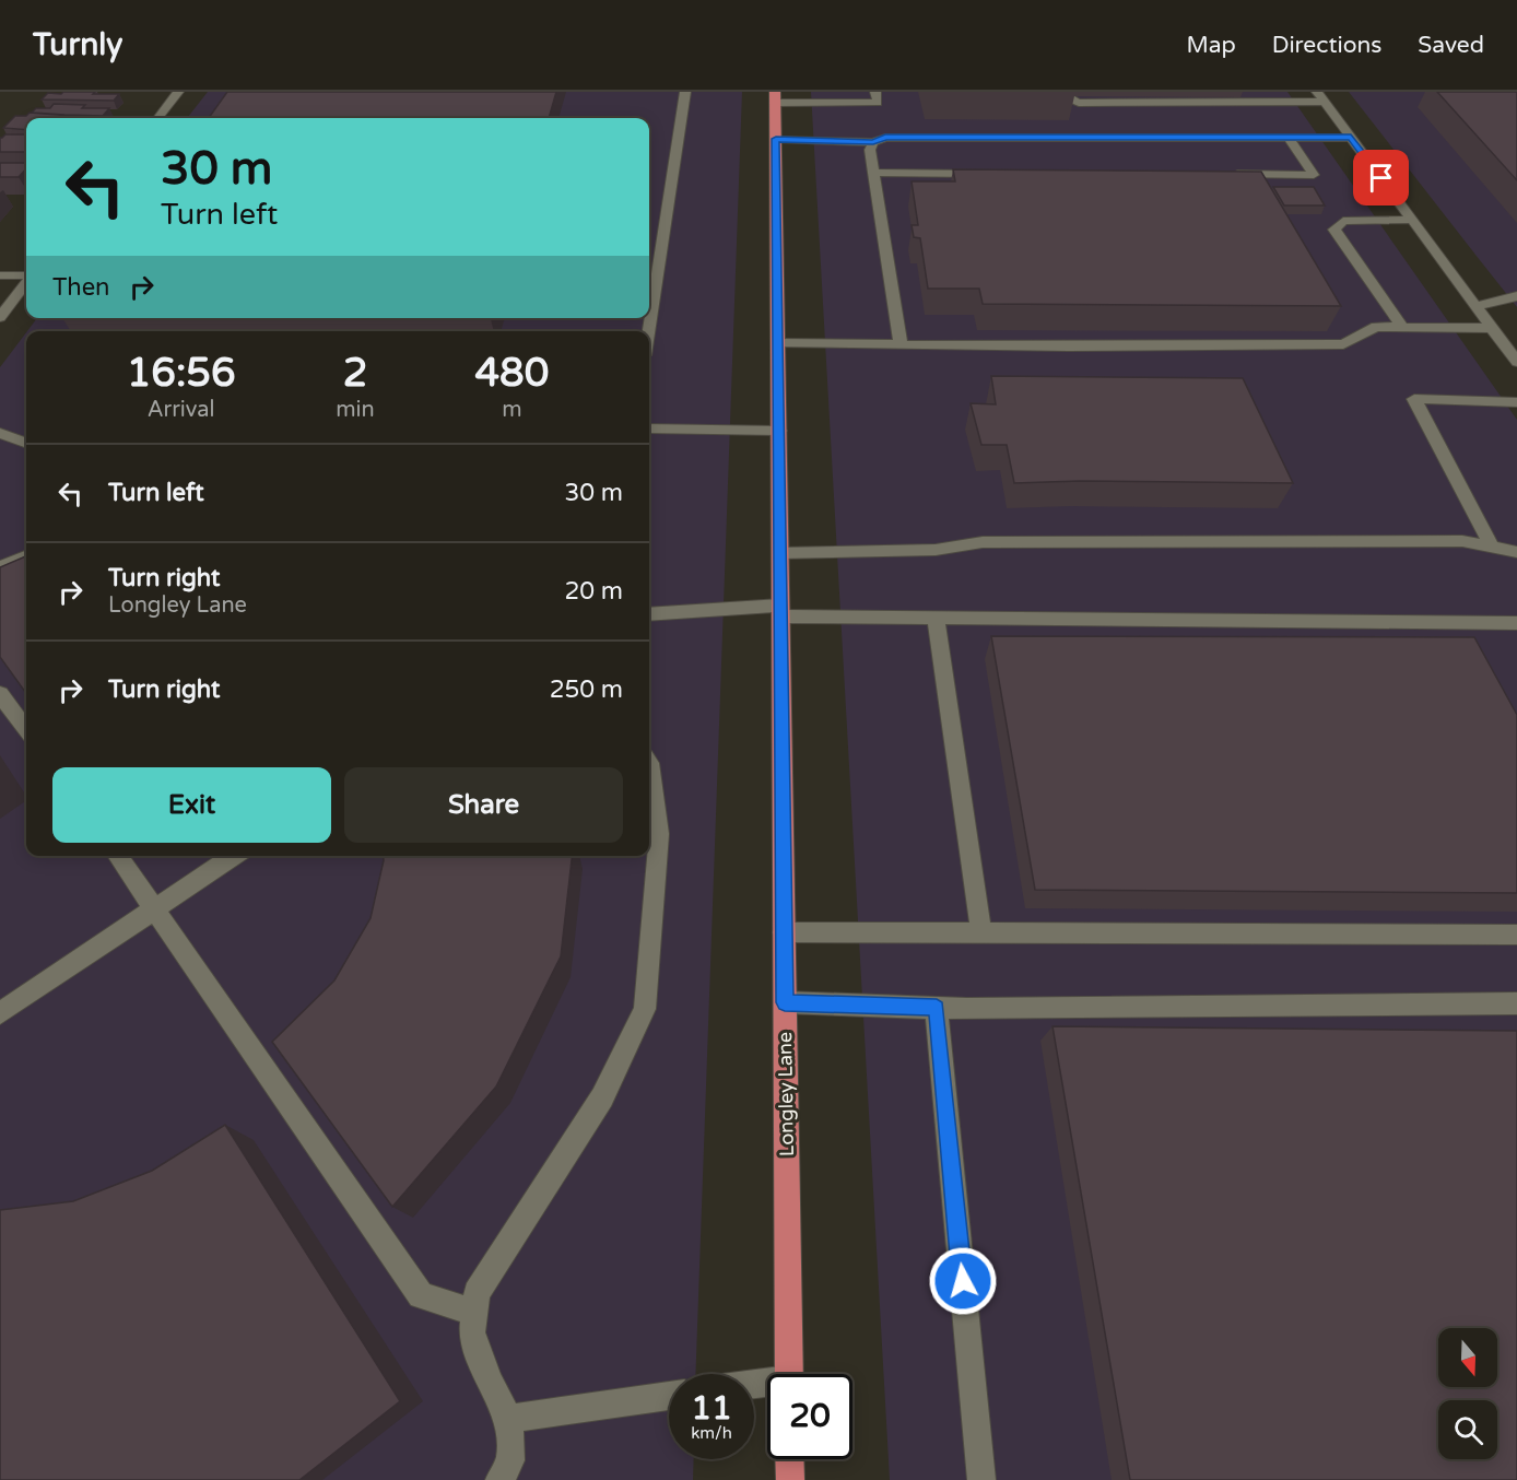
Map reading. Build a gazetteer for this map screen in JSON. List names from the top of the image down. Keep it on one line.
{"streets":{"main road":["Longley Lane"]},"north":"bottom","page":{"header":"Turnly","nav":["Map","Directions","Saved"],"turn":["30 m","Turn left"],"then":"Then","eta":["16:56","Arrival","2","min","480","m"],"list":[{"name":"Turn left","value":"30 m"},{"name":"Turn right","note":"Longley Lane","value":"20 m"},{"name":"Turn right","value":"250 m"}],"buttons":["Exit","Share"],"speed":"11 km/h","limit":"20"}}
